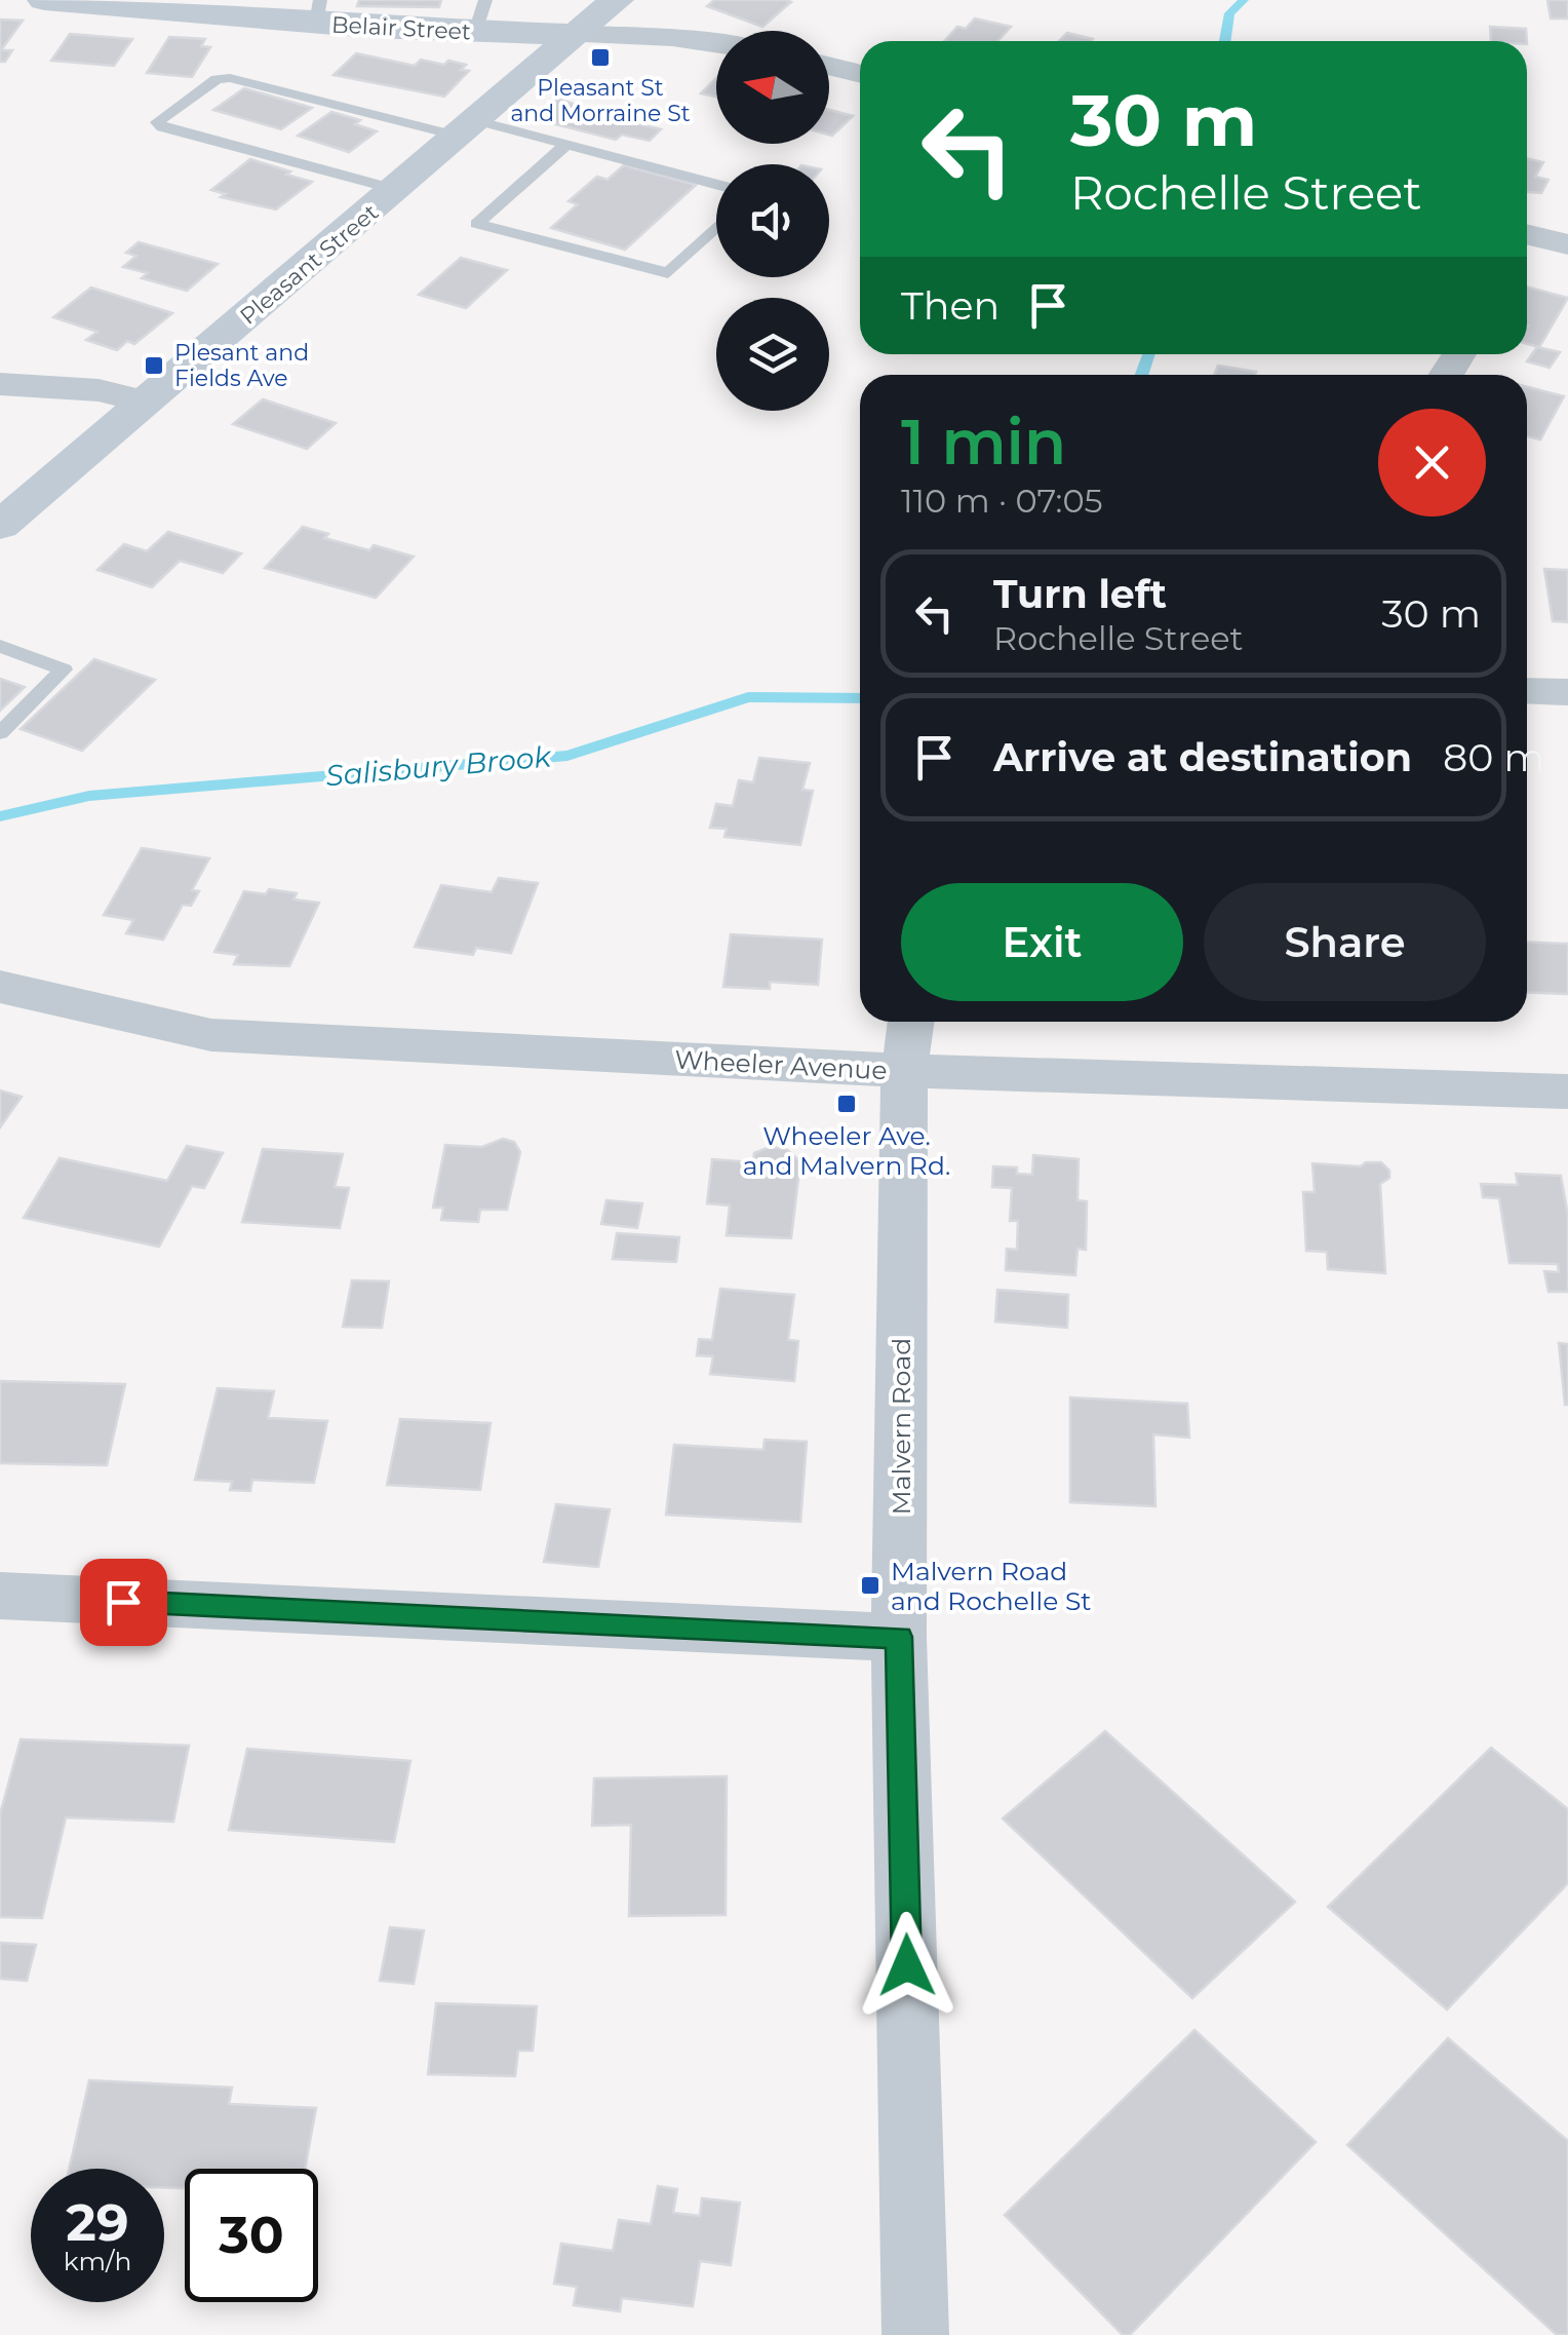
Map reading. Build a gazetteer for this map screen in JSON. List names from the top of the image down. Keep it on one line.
{"streets":{"main road":["Belair Street","Pleasant Street"],"street":["Wheeler Avenue","Malvern Road"]},"crossings":[["Belair Street","Pleasant Street"],["Wheeler Avenue","Malvern Road"]],"water":["Salisbury Brook"],"places":{"transit":["Pleasant St and Morraine St","Plesant and Fields Ave","Wheeler Ave. and Malvern Rd.","Malvern Road and Rochelle St"]},"north":"left","page":{"turn":["30 m","Rochelle Street"],"then":"Then","heading":["1 min","110 m · 07:05"],"list":[{"name":"Turn left","note":"Rochelle Street","value":"30 m"},{"name":"Arrive at destination","value":"80 m"}],"buttons":["Exit","Share"],"speed":"29 km/h","limit":"30"}}
